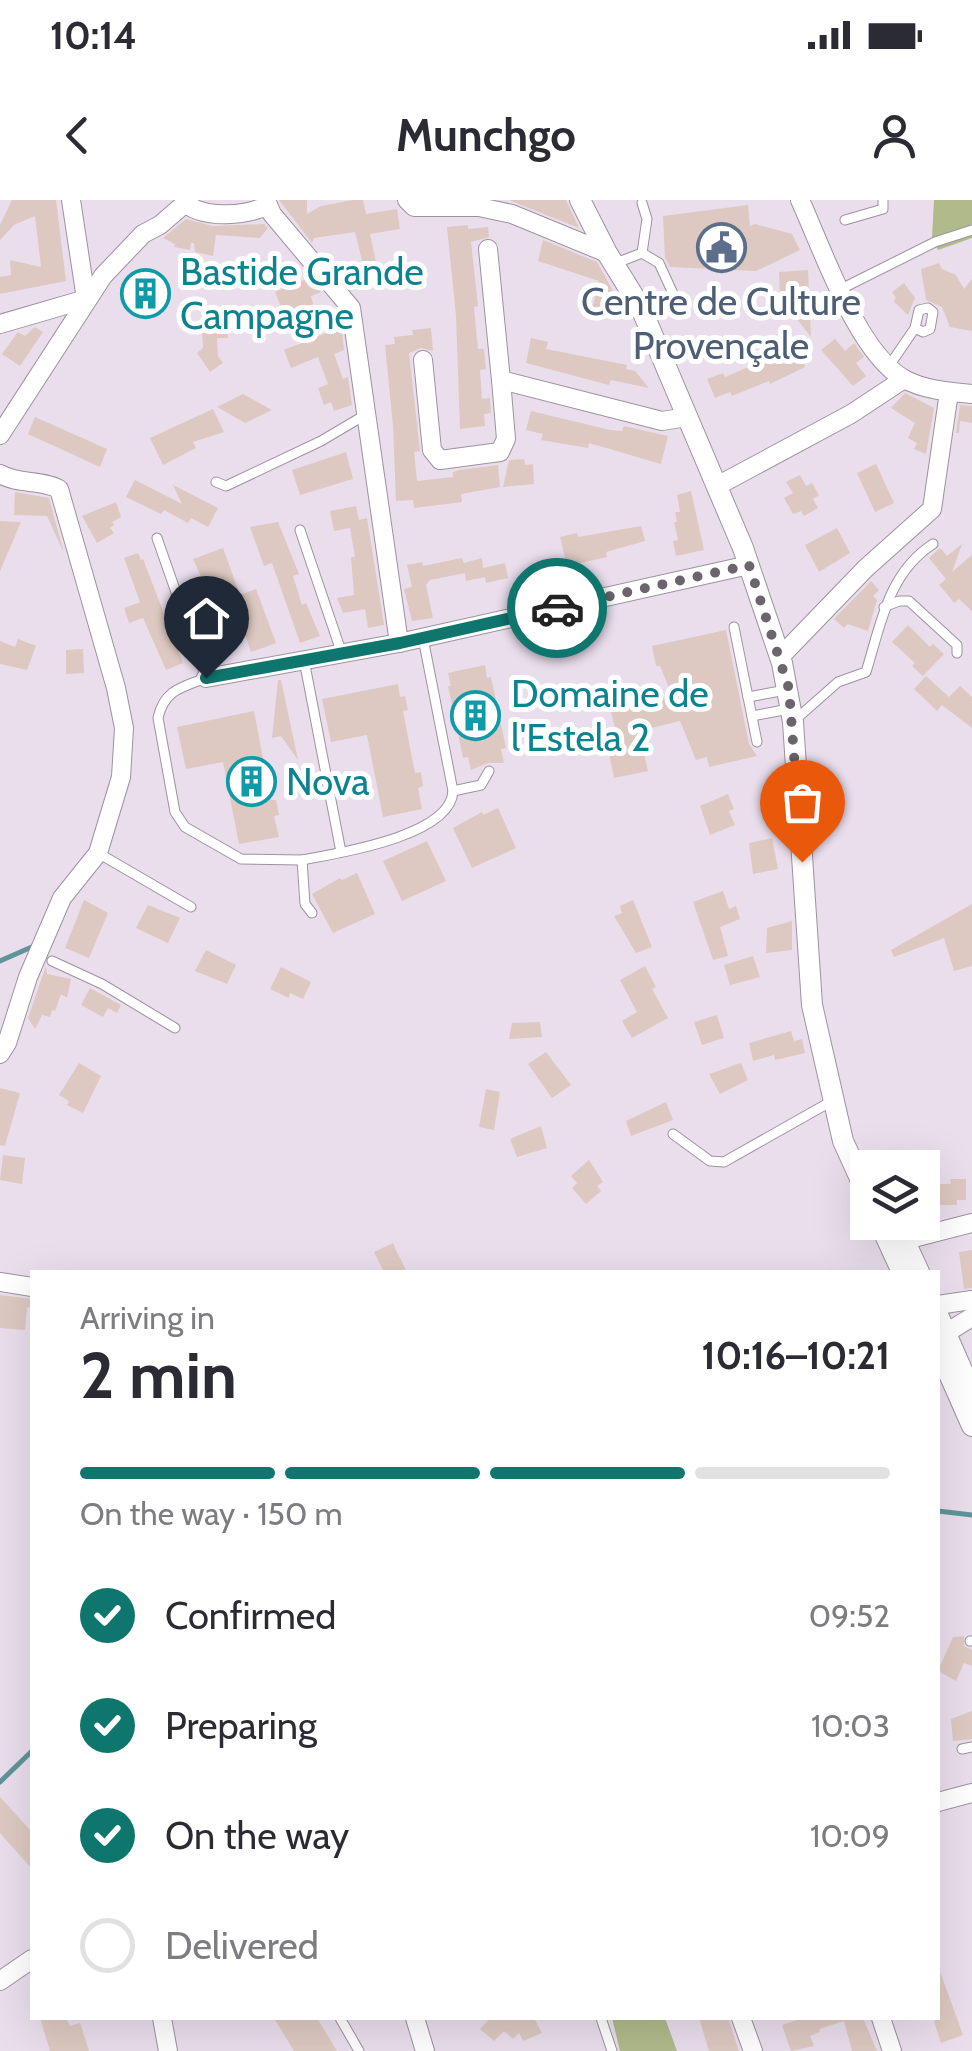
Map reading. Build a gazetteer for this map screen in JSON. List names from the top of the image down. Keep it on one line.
{"places":{"public building":["Centre de Culture Provençale"],"building":["Bastide Grande Campagne","Domaine de l'Estela 2","Nova"]},"page":{"status":"10:14","header":"Munchgo","heading":["2 min","Arriving in","10:16–10:21"],"bar":"On the way · 150 m","list":[["Confirmed","09:52"],["Preparing","10:03"],["On the way","10:09"],"Delivered"]}}
